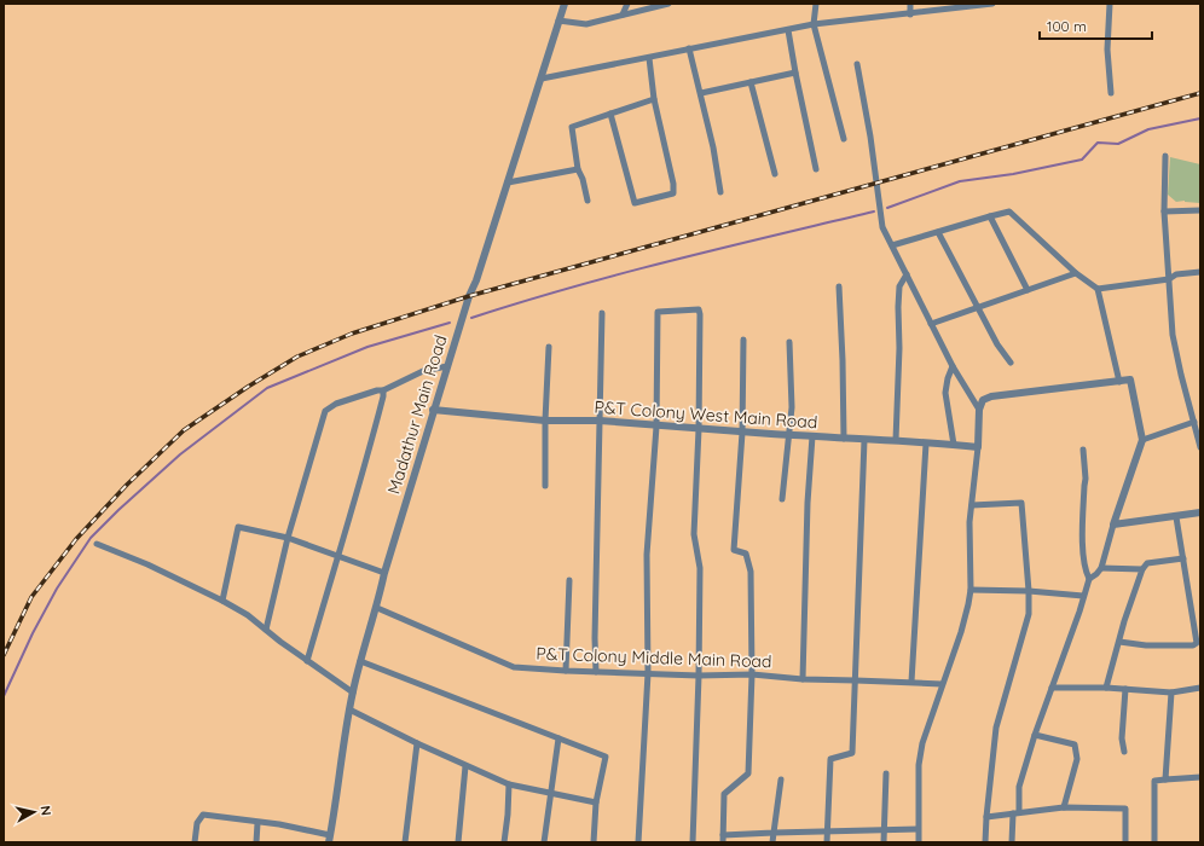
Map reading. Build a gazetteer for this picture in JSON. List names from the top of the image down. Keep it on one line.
{"streets":{"street":["Madathur Main Road","P&T Colony West Main Road","P&T Colony Middle Main Road"]},"crossings":[["Madathur Main Road","P&T Colony West Main Road"],["Madathur Main Road","P&T Colony Middle Main Road"]],"scale_bar":"100 m","north":"right"}
